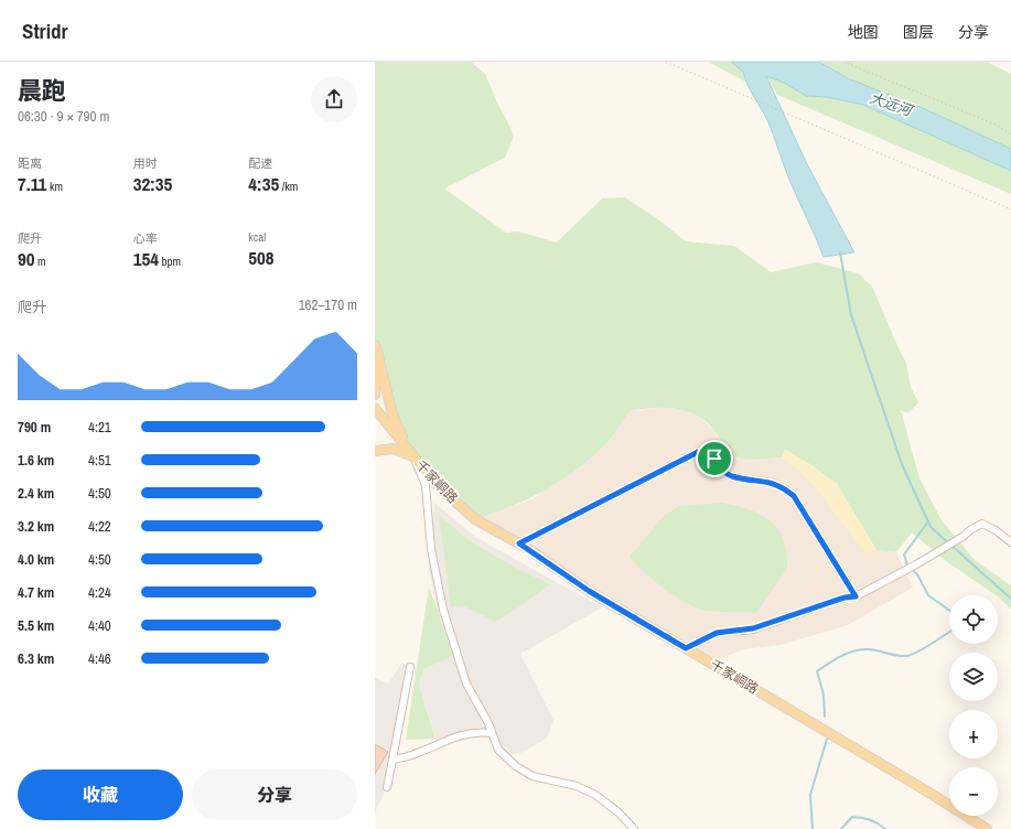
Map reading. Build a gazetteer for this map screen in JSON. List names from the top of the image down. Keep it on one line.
{"streets":{"main road":["千家峒路"]},"water":["大远河"],"page":{"header":"Stridr","nav":["地图","图层","分享"],"heading":["晨跑","06:30 · 9 × 790 m"],"stats":[["距离","7.11 km"],["用时","32:35"],["配速","4:35 /km"],["爬升","90 m"],["心率","154 bpm"],["kcal","508"]],"chart":["爬升","162–170 m"],"list":[{"name":"790 m","note":"4:21"},{"name":"1.6 km","note":"4:51"},{"name":"2.4 km","note":"4:50"},{"name":"3.2 km","note":"4:22"},{"name":"4.0 km","note":"4:50"},{"name":"4.7 km","note":"4:24"},{"name":"5.5 km","note":"4:40"},{"name":"6.3 km","note":"4:46"}],"map_buttons":["+","−"],"buttons":["收藏","分享"]}}
